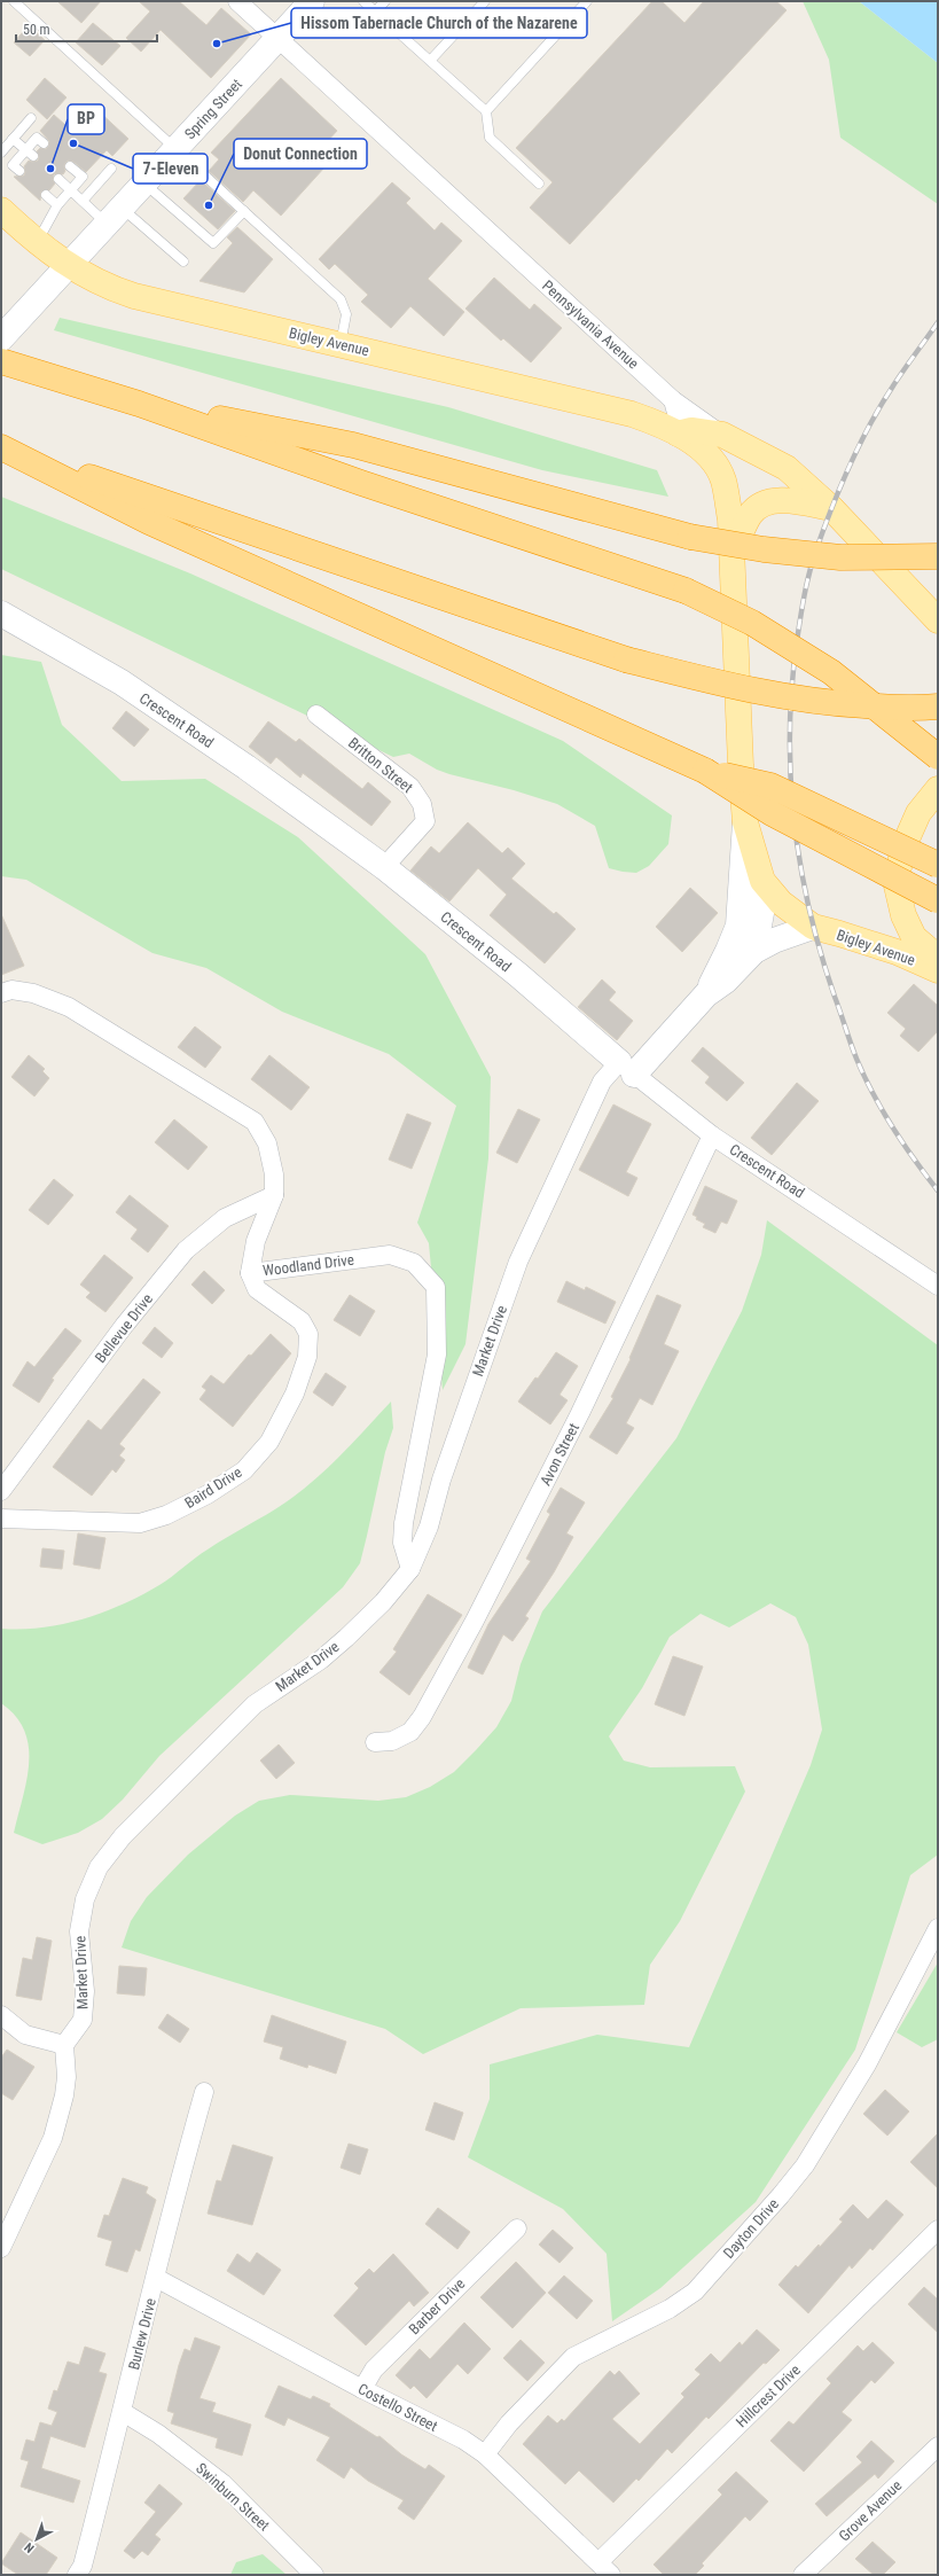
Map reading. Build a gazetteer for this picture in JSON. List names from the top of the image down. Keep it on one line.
{"streets":{"main road":["Bigley Avenue"],"street":["Spring Street","Pennsylvania Avenue","Crescent Road","Britton Street","Woodland Drive","Bellevue Drive","Market Drive","Avon Street","Baird Drive","Dayton Drive","Barber Drive","Burlew Drive","Hillcrest Drive","Costello Street","Swinburn Street","Grove Avenue"]},"crossings":[["Spring Street","Pennsylvania Avenue"],["Spring Street","Bigley Avenue"],["Crescent Road","Britton Street"],["Crescent Road","Market Drive"],["Crescent Road","Avon Street"],["Woodland Drive","Bellevue Drive"],["Woodland Drive","Market Drive"],["Woodland Drive","Baird Drive"],["Dayton Drive","Costello Street"],["Barber Drive","Costello Street"],["Burlew Drive","Costello Street"],["Burlew Drive","Swinburn Street"],["Hillcrest Drive","Costello Street"]],"places":["Hissom Tabernacle Church of the Nazarene","7-Eleven","BP","Donut Connection"],"scale_bar":"50 m","north":"bottom left"}
